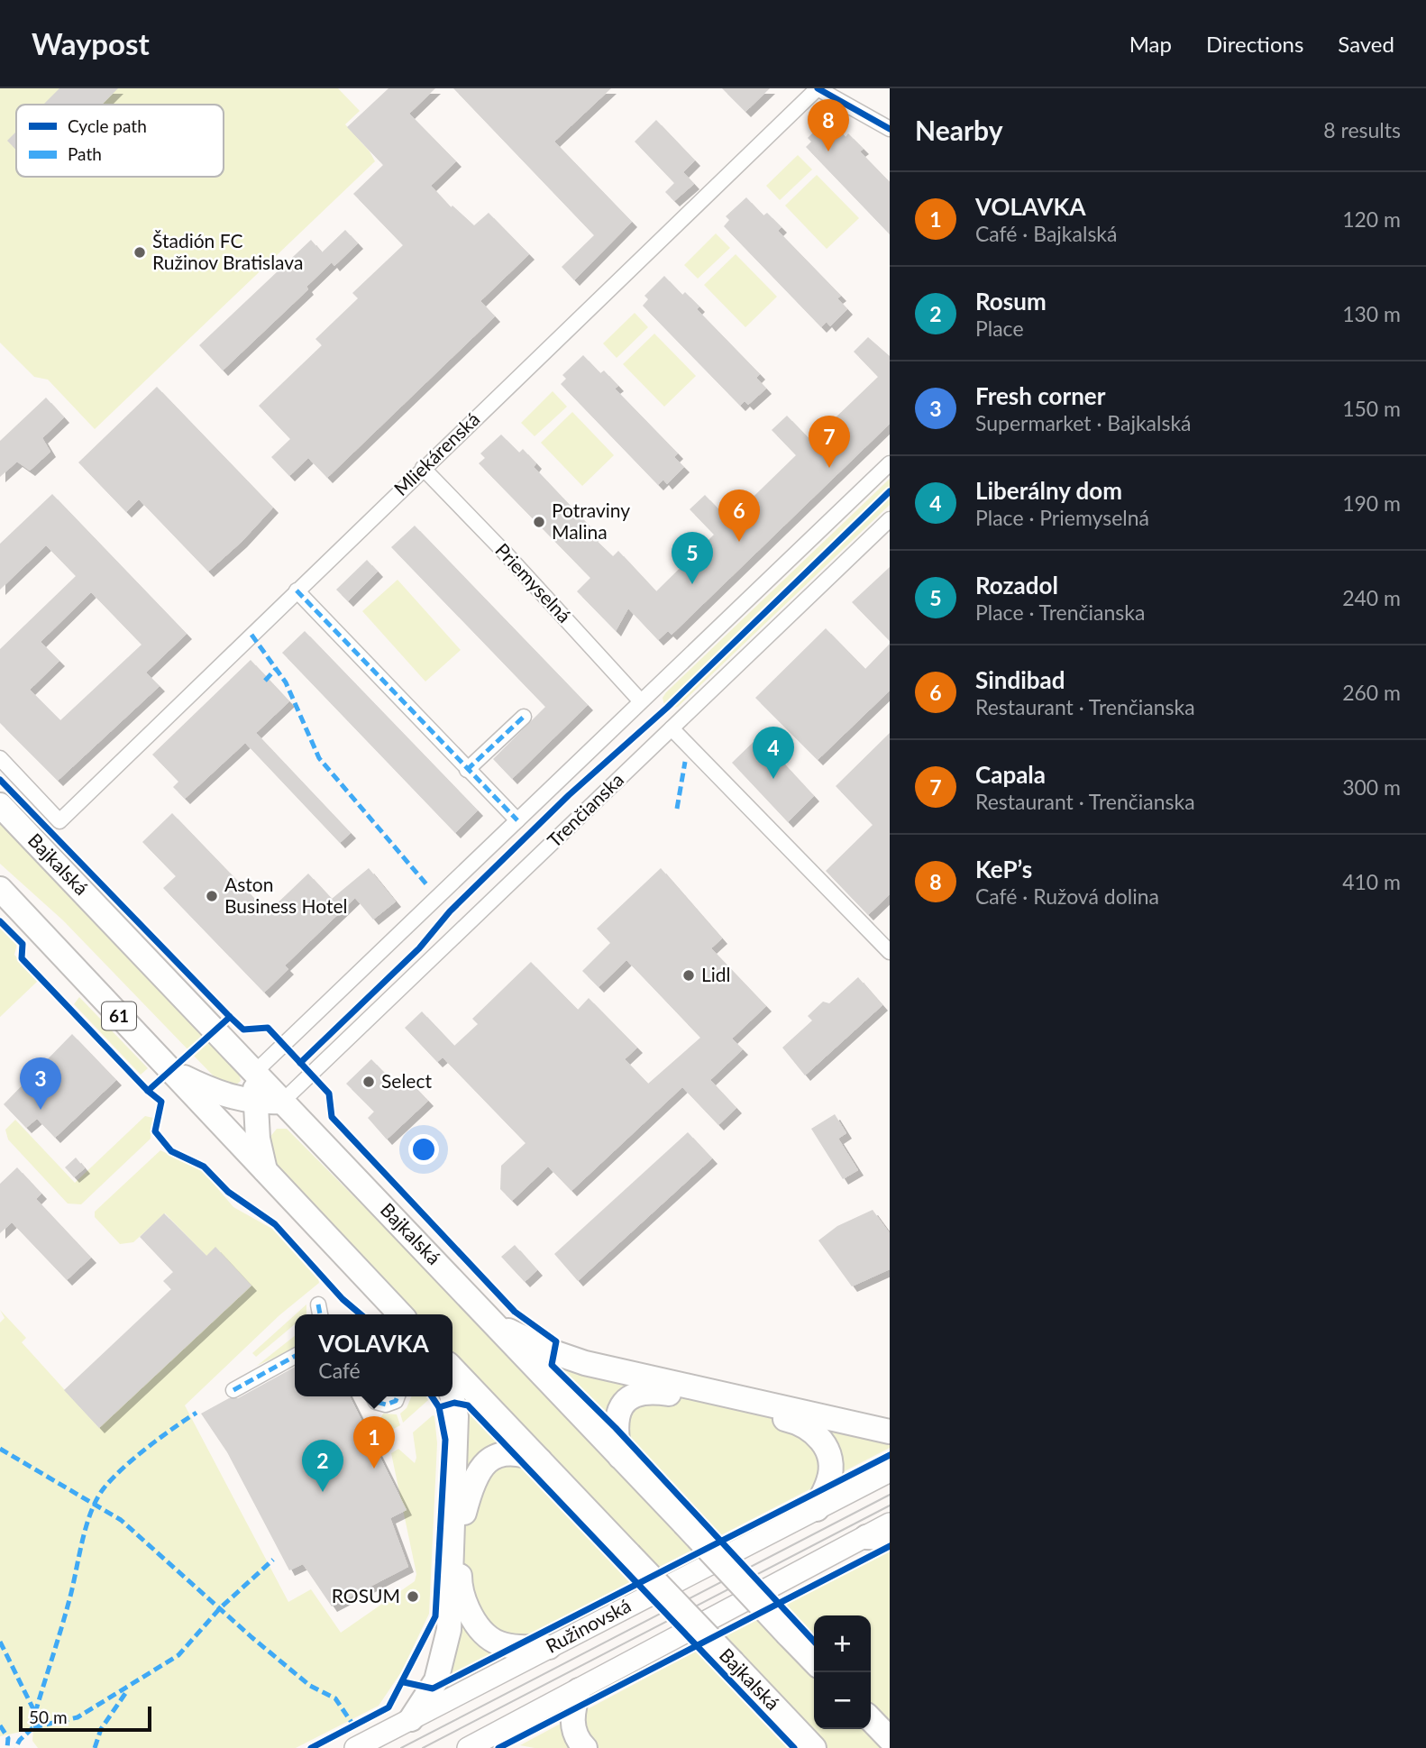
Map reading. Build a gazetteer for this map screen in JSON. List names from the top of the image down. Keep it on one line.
{"streets":{"main road":["Bajkalská","61"],"street":["Mliekárenská","Priemyselná","Trenčianska","Ružinovská"]},"crossings":[["Mliekárenská","Priemyselná"],["Trenčianska","Bajkalská"]],"places":["Štadión FC Ružinov Bratislava","Potraviny Malina","Aston Business Hotel","Lidl","Select","ROSUM"],"legend":["Cycle path","Path"],"scale_bar":"50 m","page":{"header":"Waypost","nav":["Map","Directions","Saved"],"heading":["Nearby","8 results"],"pins":["8","7","6","5","4","3","1","2"],"list":[{"mark":"1","name":"VOLAVKA","note":"Café · Bajkalská","value":"120 m"},{"mark":"2","name":"Rosum","note":"Place","value":"130 m"},{"mark":"3","name":"Fresh corner","note":"Supermarket · Bajkalská","value":"150 m"},{"mark":"4","name":"Liberálny dom","note":"Place · Priemyselná","value":"190 m"},{"mark":"5","name":"Rozadol","note":"Place · Trenčianska","value":"240 m"},{"mark":"6","name":"Sindibad","note":"Restaurant · Trenčianska","value":"260 m"},{"mark":"7","name":"Capala","note":"Restaurant · Trenčianska","value":"300 m"},{"mark":"8","name":"KeP’s","note":"Café · Ružová dolina","value":"410 m"}],"popup":["VOLAVKA","Café"],"map_buttons":["+","−"],"scale":"50 m"}}
